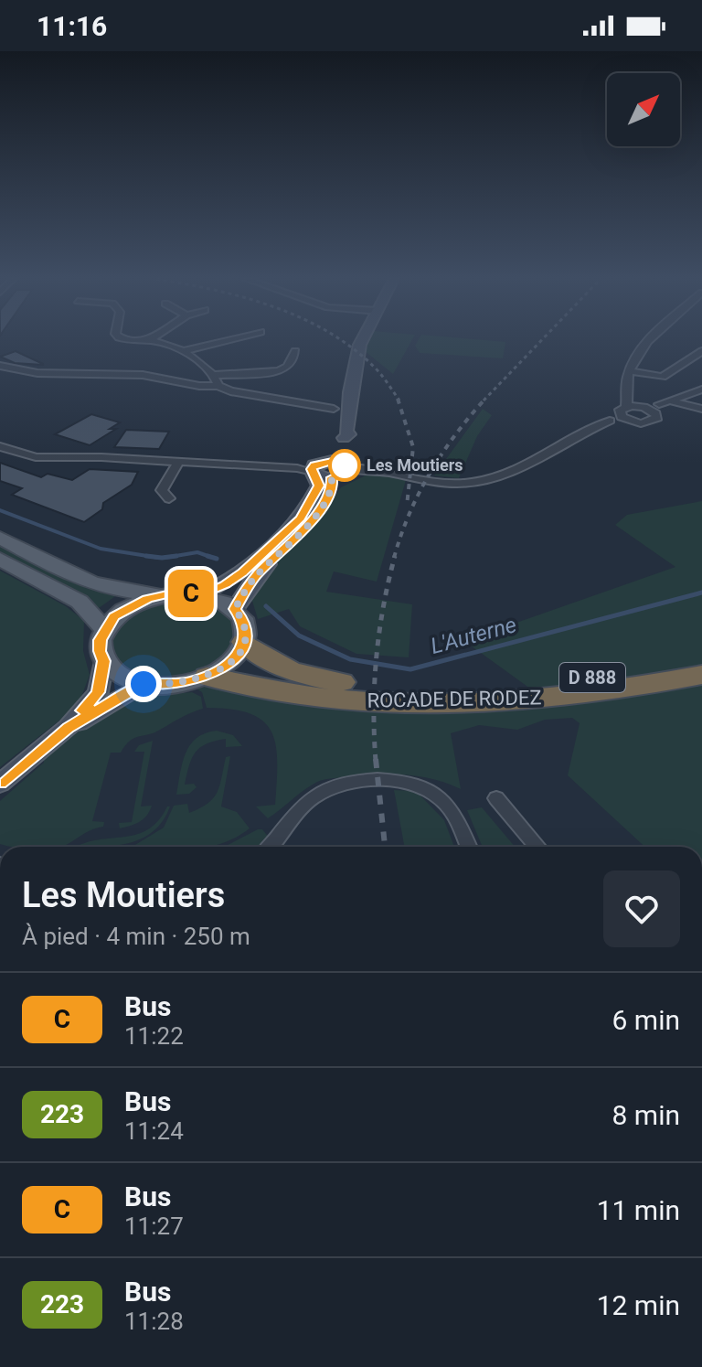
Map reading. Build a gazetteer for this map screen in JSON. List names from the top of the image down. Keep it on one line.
{"streets":{"highway":["D 888","ROCADE DE RODEZ"]},"water":["L'Auterne"],"places":["Les Moutiers"],"lines":["bus line C"],"north":"top right","page":{"status":"11:16","on_map":"C","heading":["Les Moutiers","À pied · 4 min · 250 m"],"list":[{"mark":"C","name":"Bus","note":"11:22","value":"6 min"},{"mark":"223","name":"Bus","note":"11:24","value":"8 min"},{"mark":"C","name":"Bus","note":"11:27","value":"11 min"},{"mark":"223","name":"Bus","note":"11:28","value":"12 min"}]}}
